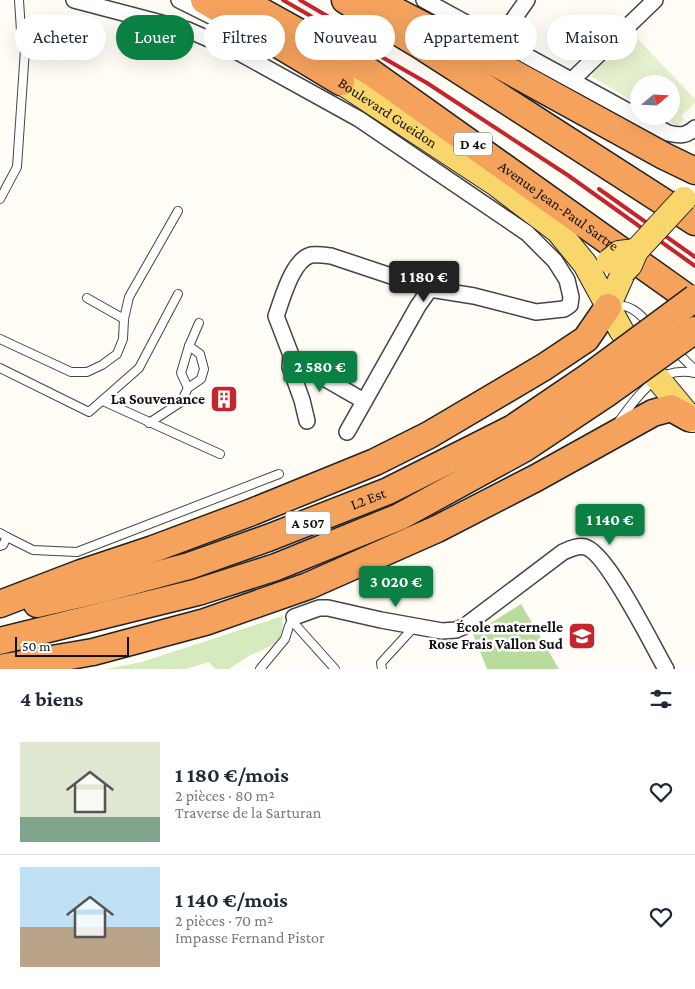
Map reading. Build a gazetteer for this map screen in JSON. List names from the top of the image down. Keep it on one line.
{"streets":{"highway":["D 4c","Avenue Jean-Paul Sartre","L2 Est","A 507"],"main road":["Boulevard Gueidon"]},"places":{"building":["La Souvenance"],"school or university":["École maternelle Rose Frais Vallon Sud"]},"scale_bar":"50 m","north":"right","page":{"chip":["Acheter","Louer","Filtres","Nouveau","Appartement","Maison"],"price":["1 180 €","2 580 €","1 140 €","3 020 €"],"scale":"50 m","heading":"4 biens","list":[{"name":"1 180 €/mois","note":"2 pièces · 80 m² · Traverse de la Sarturan"},{"name":"1 140 €/mois","note":"2 pièces · 70 m² · Impasse Fernand Pistor"}]}}
